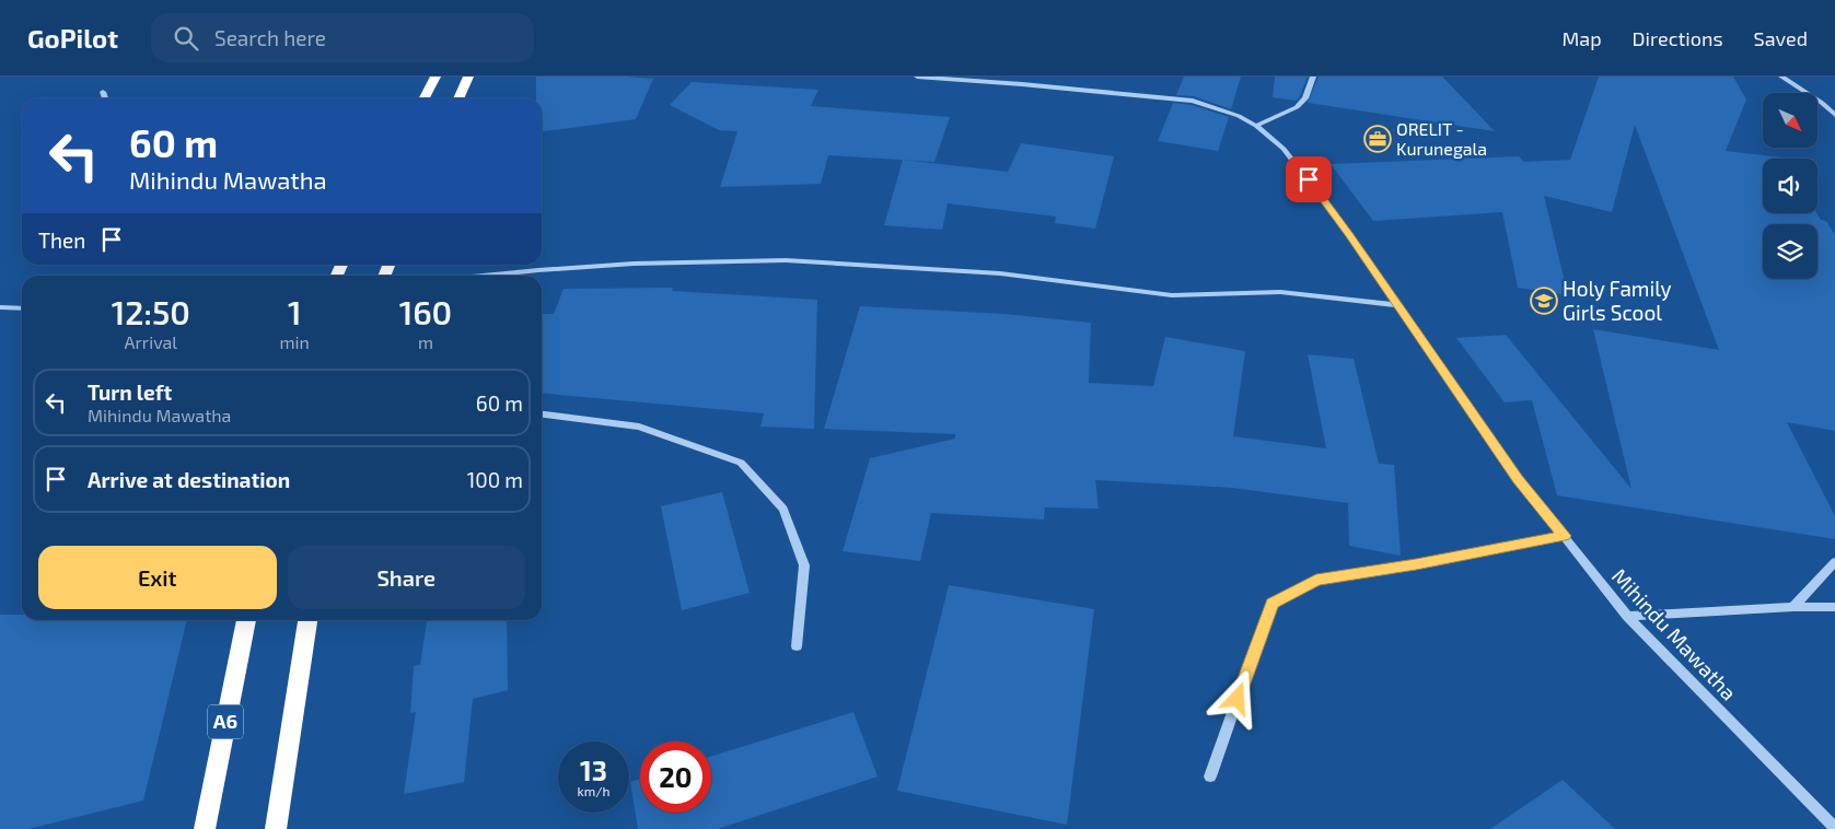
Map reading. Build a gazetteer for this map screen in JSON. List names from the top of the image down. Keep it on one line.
{"streets":{"highway":["A6"],"street":["Mihindu Mawatha"]},"places":{"office":["ORELIT - Kurunegala"],"school or university":["Holy Family Girls Scool"]},"north":"bottom right","page":{"header":"GoPilot","search":"Search here","nav":["Map","Directions","Saved"],"turn":["60 m","Mihindu Mawatha"],"then":"Then","eta":["12:50","Arrival","1","min","160","m"],"list":[{"name":"Turn left","note":"Mihindu Mawatha","value":"60 m"},{"name":"Arrive at destination","value":"100 m"}],"buttons":["Exit","Share"],"speed":"13 km/h","limit":"20"}}
